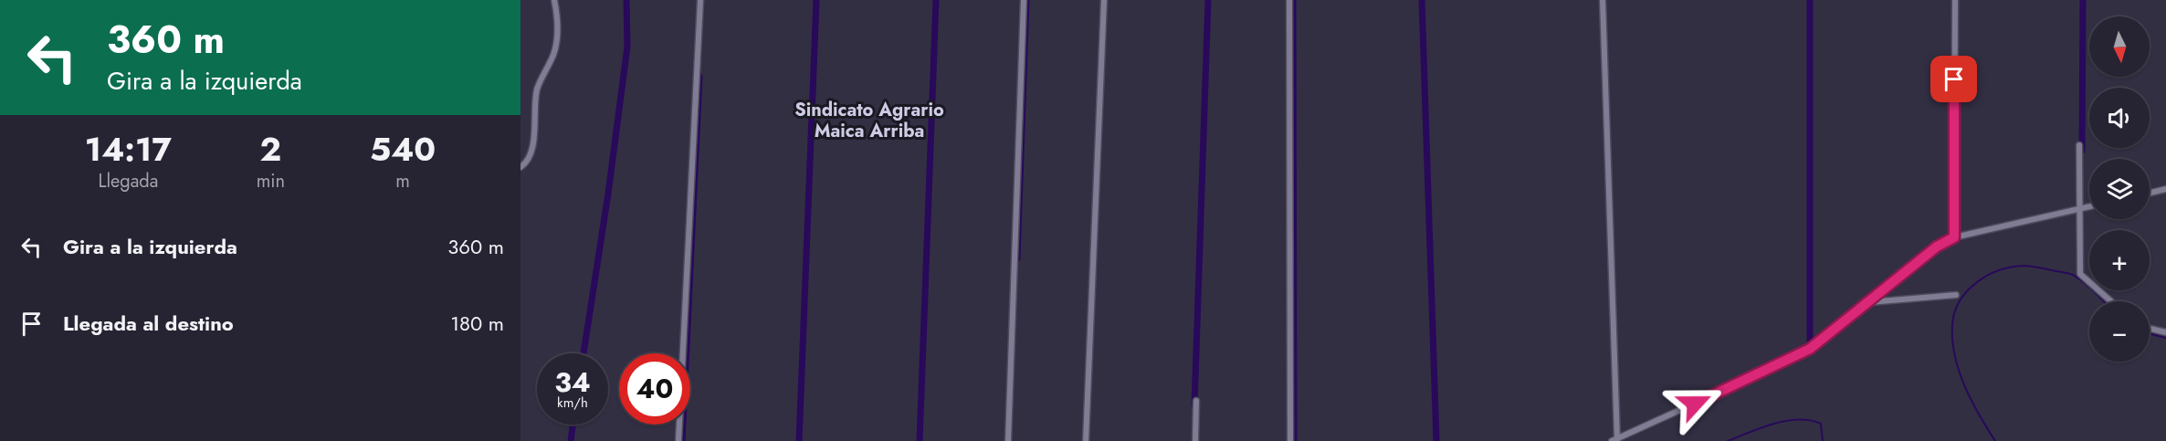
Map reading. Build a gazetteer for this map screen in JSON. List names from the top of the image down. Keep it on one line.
{"districts":["Sindicato Agrario Maica Arriba"],"north":"bottom","page":{"turn":["360 m","Gira a la izquierda"],"map_buttons":["+","−"],"eta":["14:17","Llegada","2","min","540","m"],"list":[{"name":"Gira a la izquierda","value":"360 m"},{"name":"Llegada al destino","value":"180 m"}],"speed":"34 km/h","limit":"40"}}
